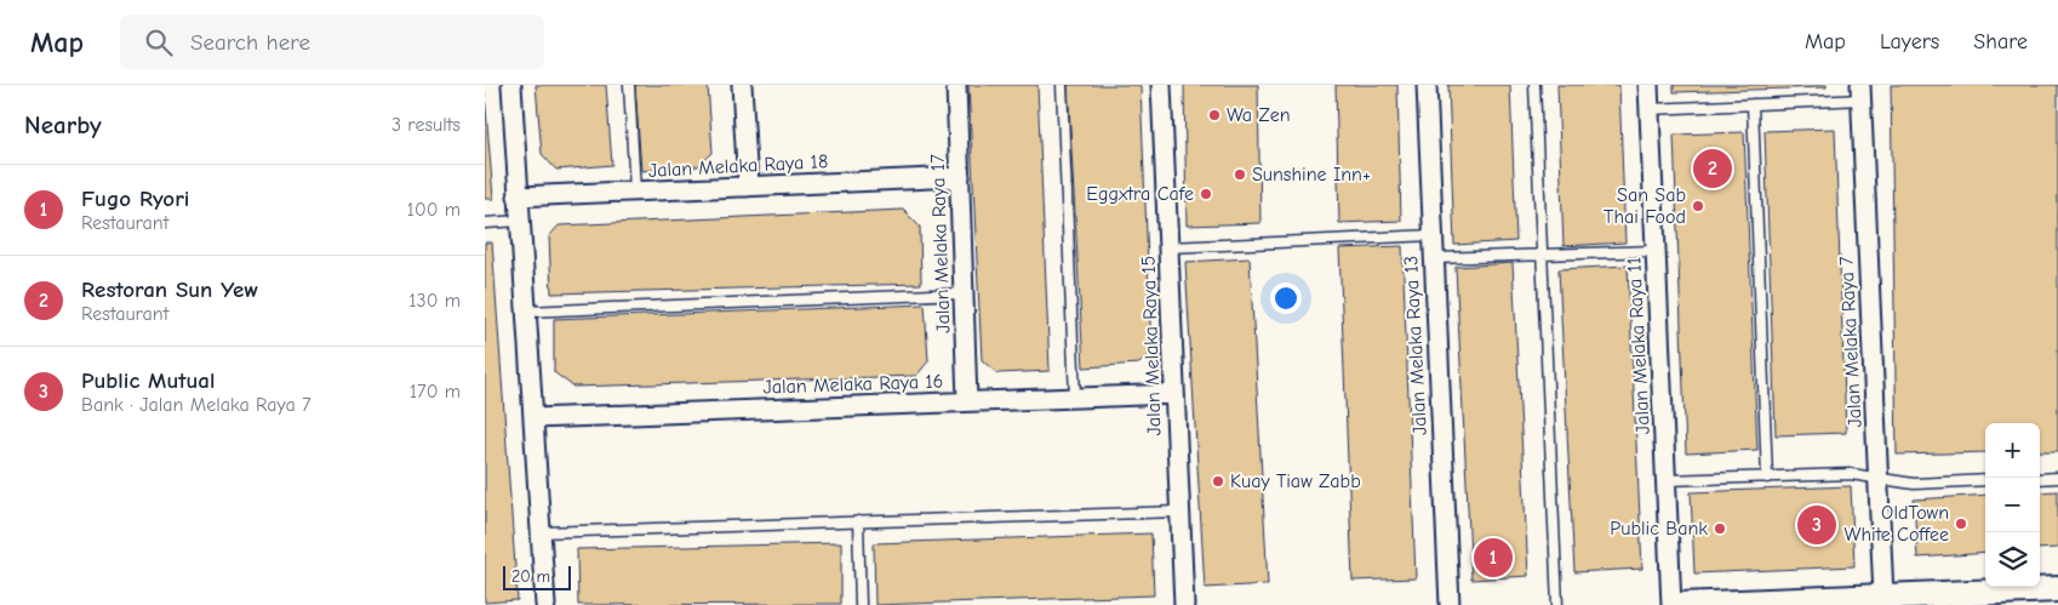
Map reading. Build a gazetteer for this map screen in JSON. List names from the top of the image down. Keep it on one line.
{"streets":{"street":["Jalan Melaka Raya 18","Jalan Melaka Raya 17","Jalan Melaka Raya 7","Jalan Melaka Raya 15","Jalan Melaka Raya 13","Jalan Melaka Raya 11","Jalan Melaka Raya 16"]},"crossings":[["Jalan Melaka Raya 18","Jalan Melaka Raya 17"],["Jalan Melaka Raya 17","Jalan Melaka Raya 16"],["Jalan Melaka Raya 15","Jalan Melaka Raya 16"]],"places":["Wa Zen","Sunshine Inn+","Eggxtra Cafe","San Sab Thai Food","Kuay Tiaw Zabb","OldTown White Coffee","Public Bank"],"scale_bar":"20 m","page":{"header":"Map","search":"Search here","nav":["Map","Layers","Share"],"heading":["Nearby","3 results"],"pins":["2","3","1"],"list":[{"mark":"1","name":"Fugo Ryori","note":"Restaurant","value":"100 m"},{"mark":"2","name":"Restoran Sun Yew","note":"Restaurant","value":"130 m"},{"mark":"3","name":"Public Mutual","note":"Bank · Jalan Melaka Raya 7","value":"170 m"}],"map_buttons":["+","−"],"scale":"20 m"}}
